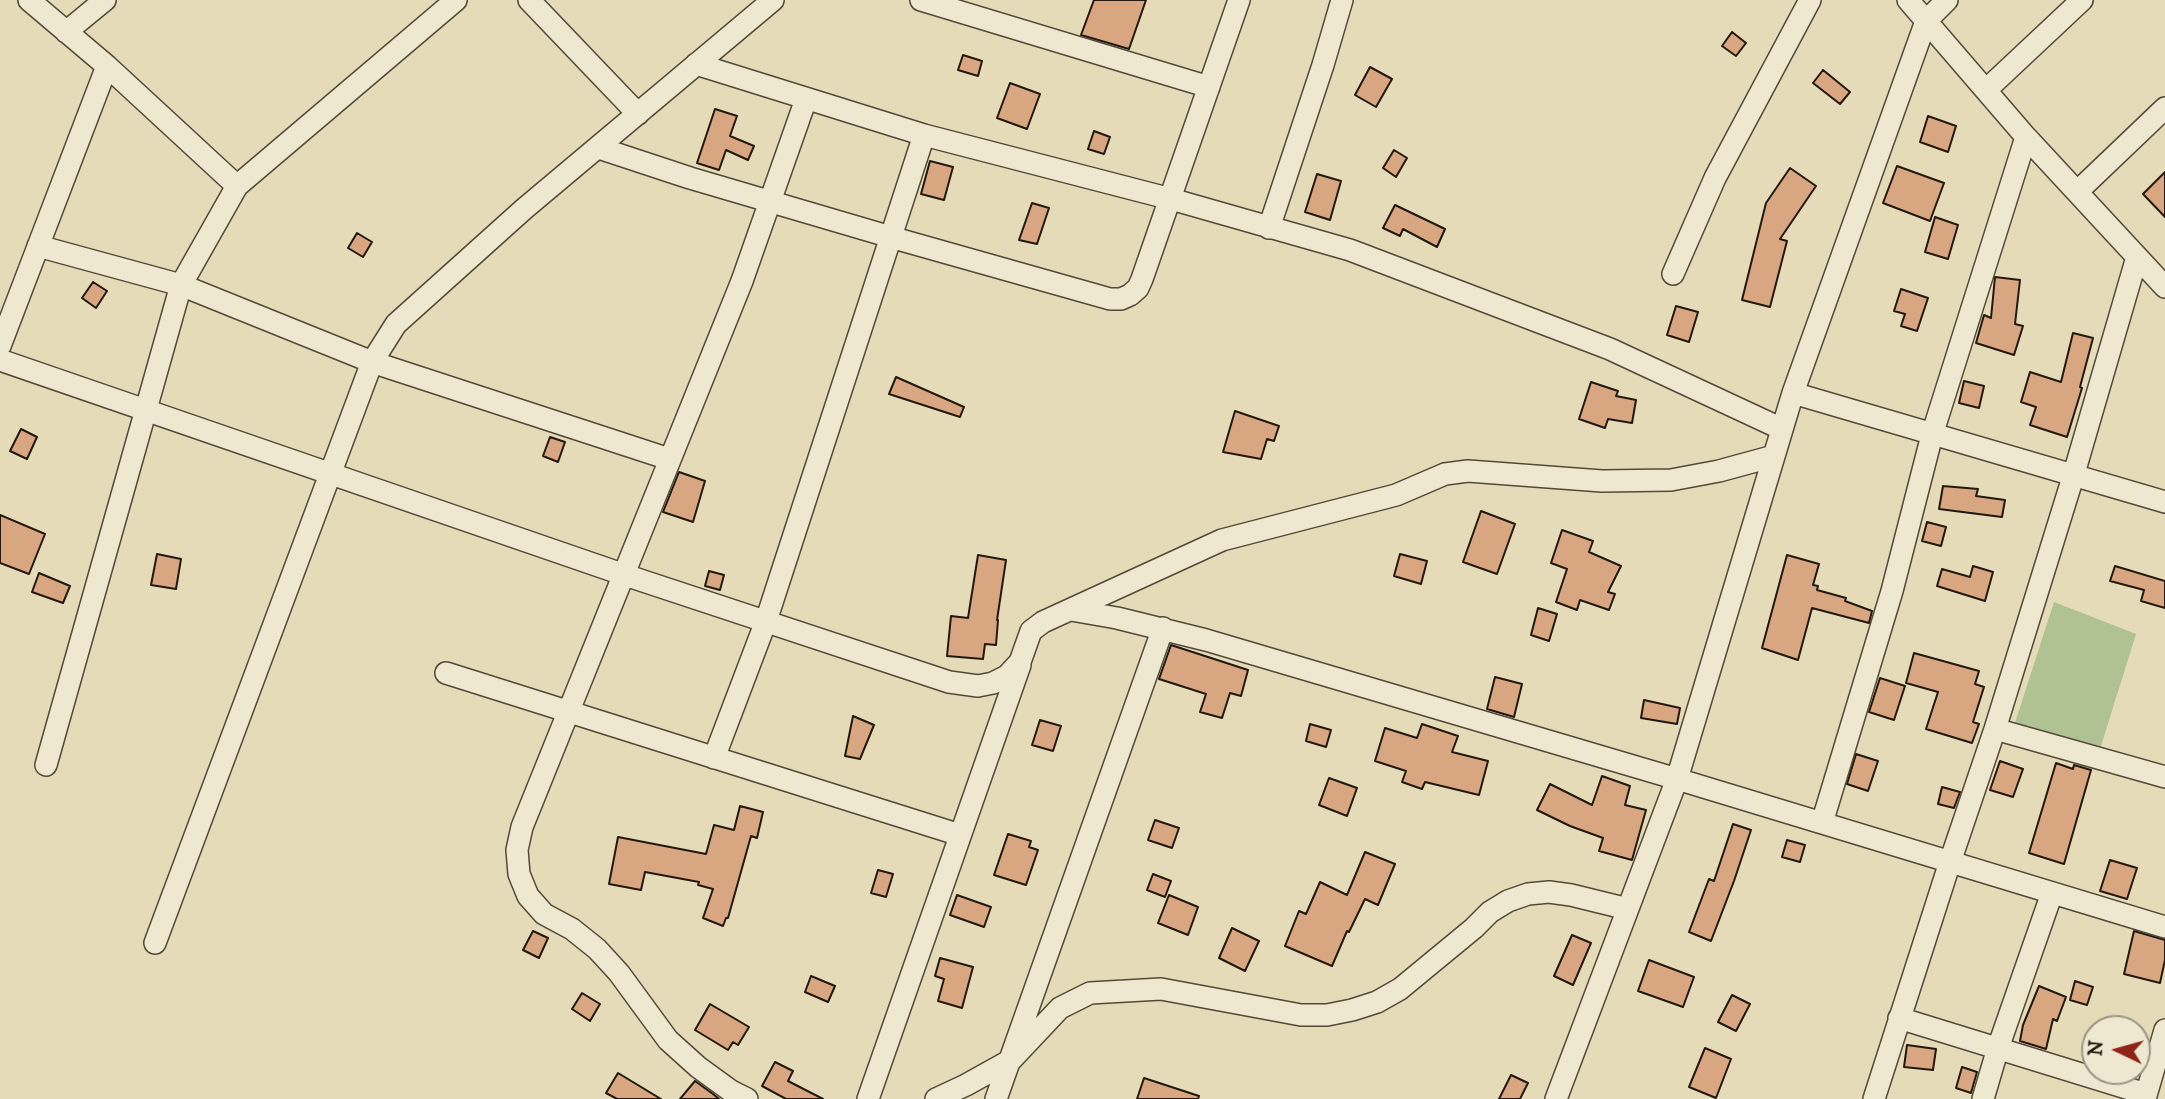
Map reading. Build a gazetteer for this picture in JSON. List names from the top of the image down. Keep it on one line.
{"north":"left"}
